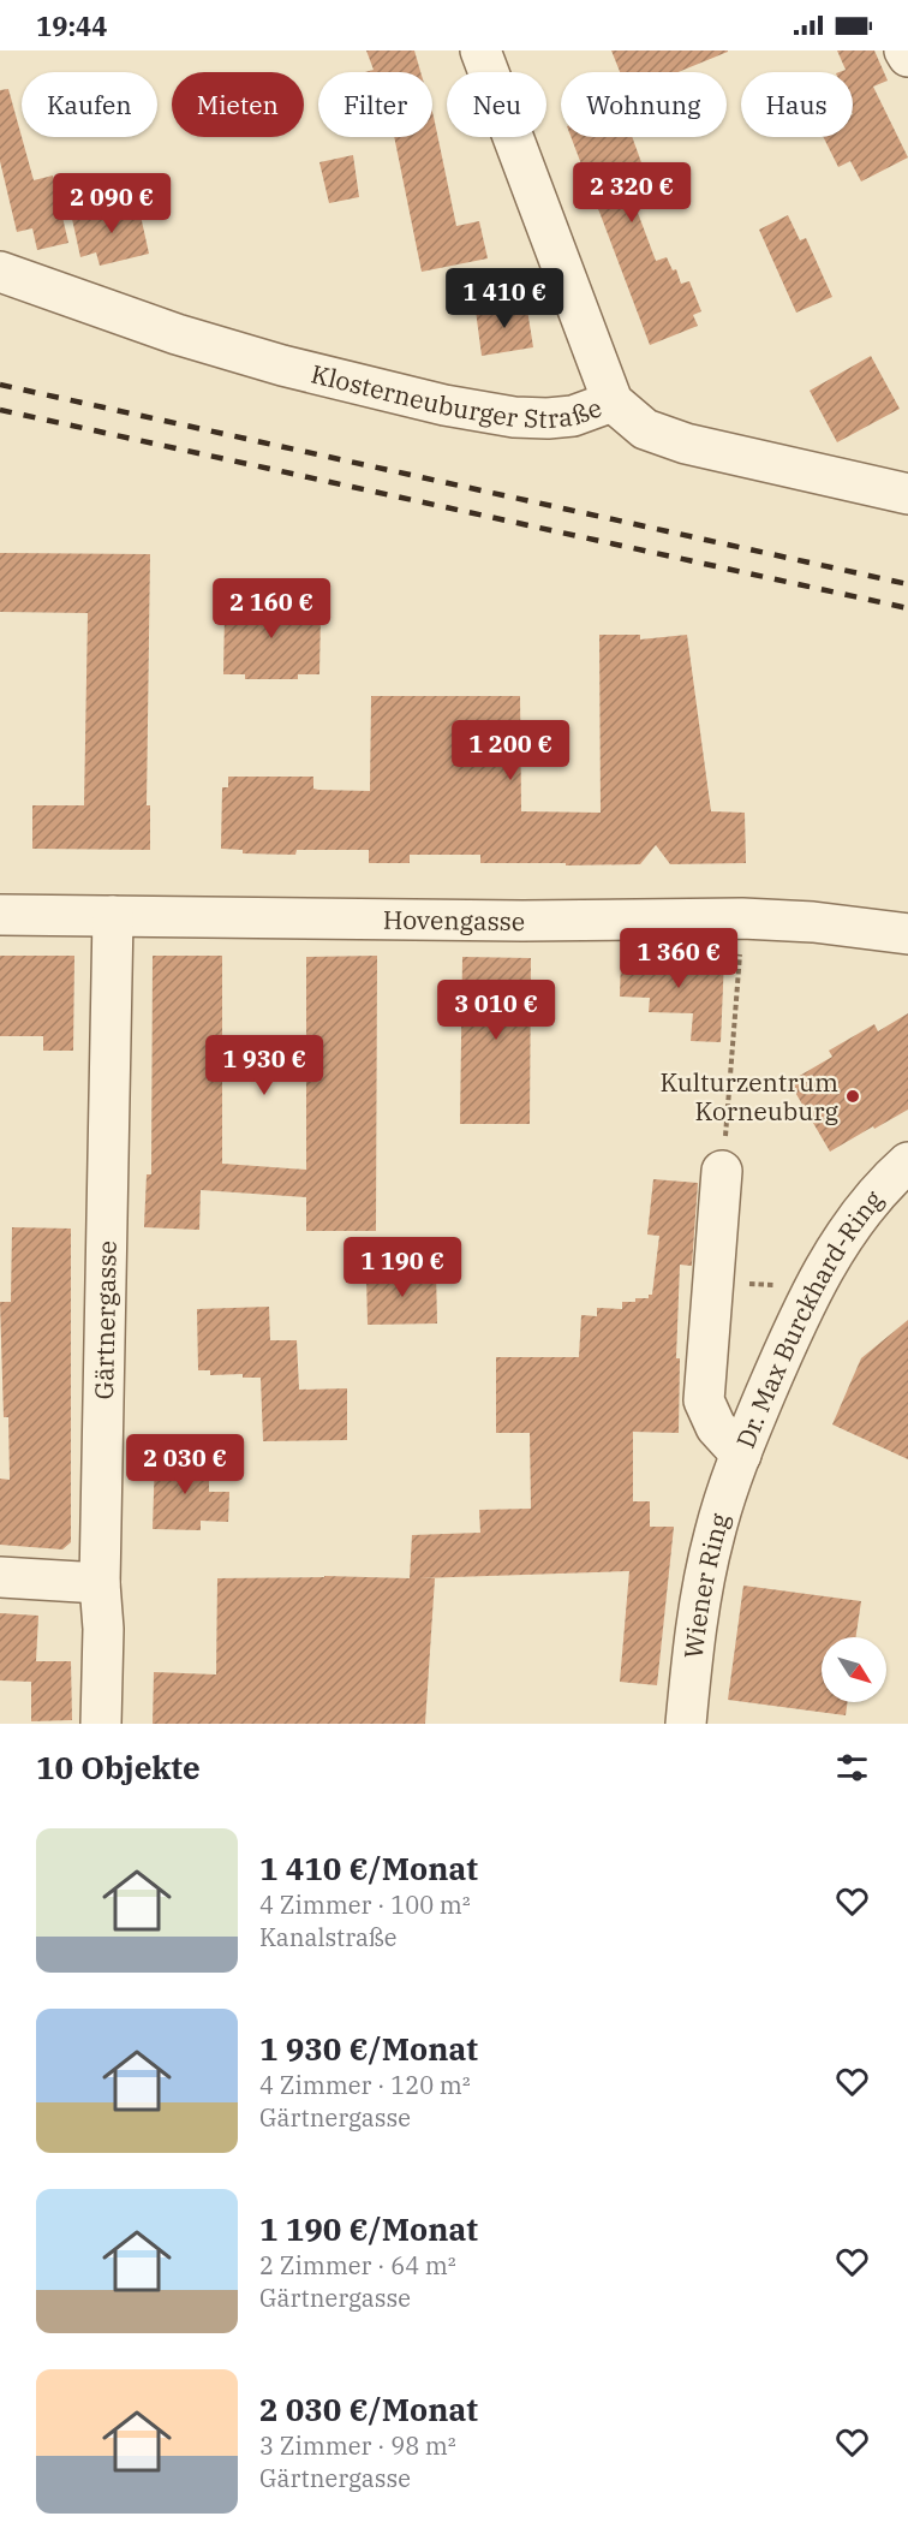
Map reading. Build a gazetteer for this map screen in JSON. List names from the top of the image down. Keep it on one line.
{"streets":{"street":["Klosterneuburger Straße","Hovengasse","Dr. Max Burckhard-Ring","Gärtnergasse","Wiener Ring"]},"crossings":[["Hovengasse","Gärtnergasse"],["Dr. Max Burckhard-Ring","Wiener Ring"]],"places":["Kulturzentrum Korneuburg"],"north":"bottom right","page":{"status":"19:44","chip":["Kaufen","Mieten","Filter","Neu","Wohnung","Haus"],"price":["2 320 €","2 090 €","1 410 €","2 160 €","1 200 €","1 360 €","3 010 €","1 930 €","1 190 €","2 030 €"],"heading":"10 Objekte","list":[{"name":"1 410 €/Monat","note":"4 Zimmer · 100 m² · Kanalstraße"},{"name":"1 930 €/Monat","note":"4 Zimmer · 120 m² · Gärtnergasse"},{"name":"1 190 €/Monat","note":"2 Zimmer · 64 m² · Gärtnergasse"},{"name":"2 030 €/Monat","note":"3 Zimmer · 98 m² · Gärtnergasse"}]}}
